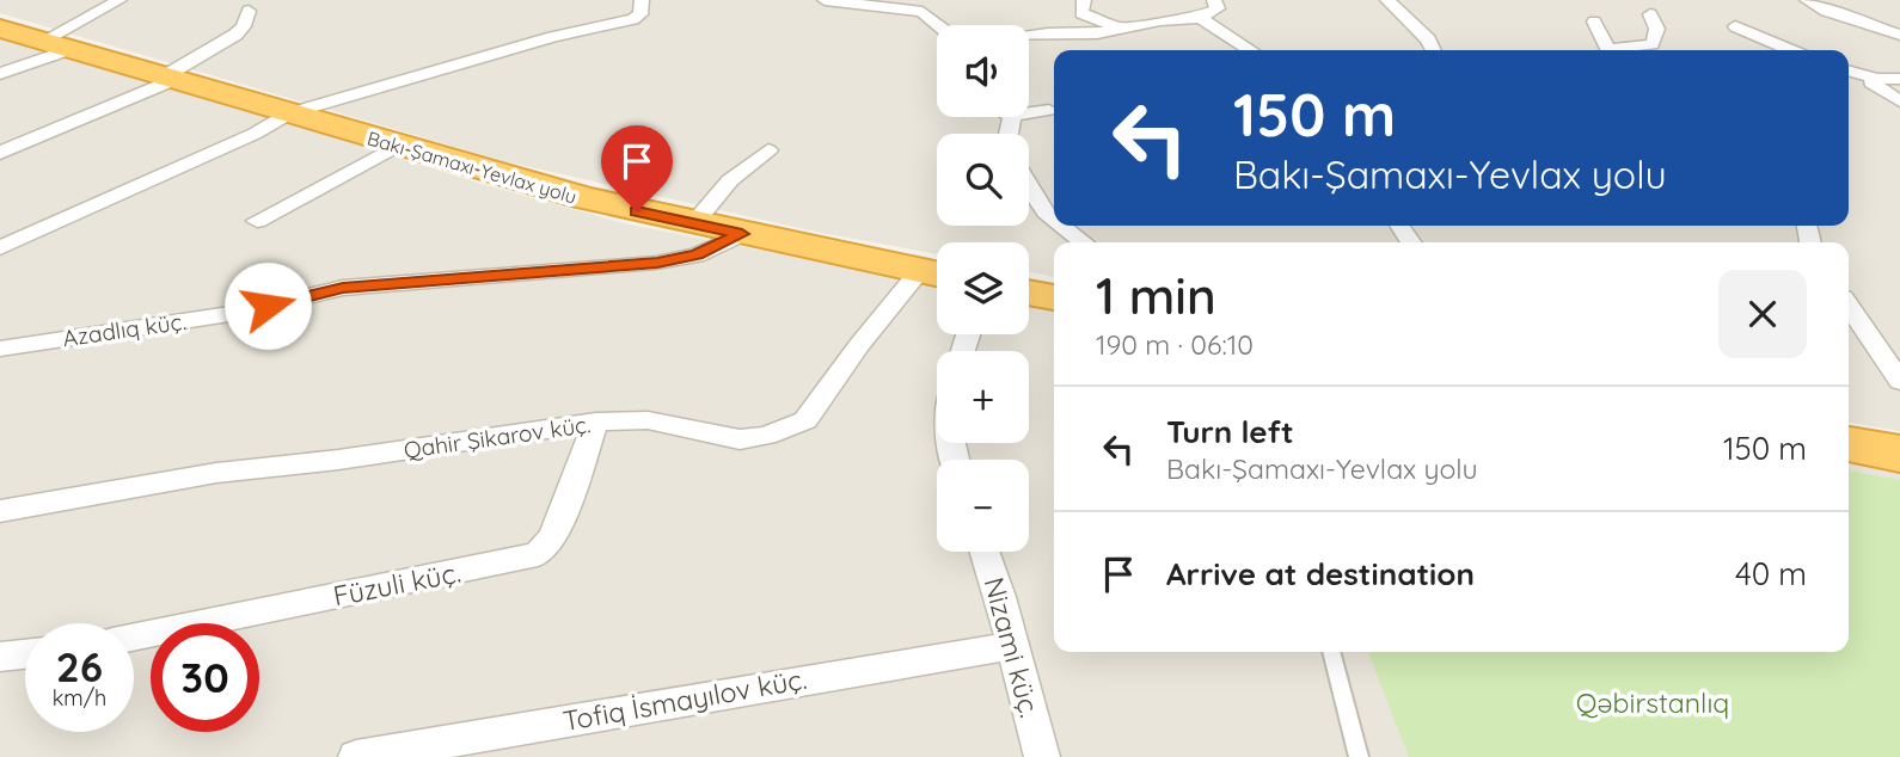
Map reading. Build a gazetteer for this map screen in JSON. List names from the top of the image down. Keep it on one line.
{"streets":{"highway":["Bakı-Şamaxı-Yevlax yolu"],"street":["Azadlıq küç.","Qahir Şikarov küç.","Füzuli küç.","Nizami küç.","Tofiq İsmayılov küç."]},"crossings":[["Bakı-Şamaxı-Yevlax yolu","Azadlıq küç."],["Bakı-Şamaxı-Yevlax yolu","Qahir Şikarov küç."],["Qahir Şikarov küç.","Füzuli küç."],["Nizami küç.","Tofiq İsmayılov küç."]],"parks":["Qəbirstanlıq"],"page":{"map_buttons":["+","−"],"turn":["150 m","Bakı-Şamaxı-Yevlax yolu"],"heading":["1 min","190 m · 06:10"],"list":[{"name":"Turn left","note":"Bakı-Şamaxı-Yevlax yolu","value":"150 m"},{"name":"Arrive at destination","value":"40 m"}],"speed":"26 km/h","limit":"30"}}
